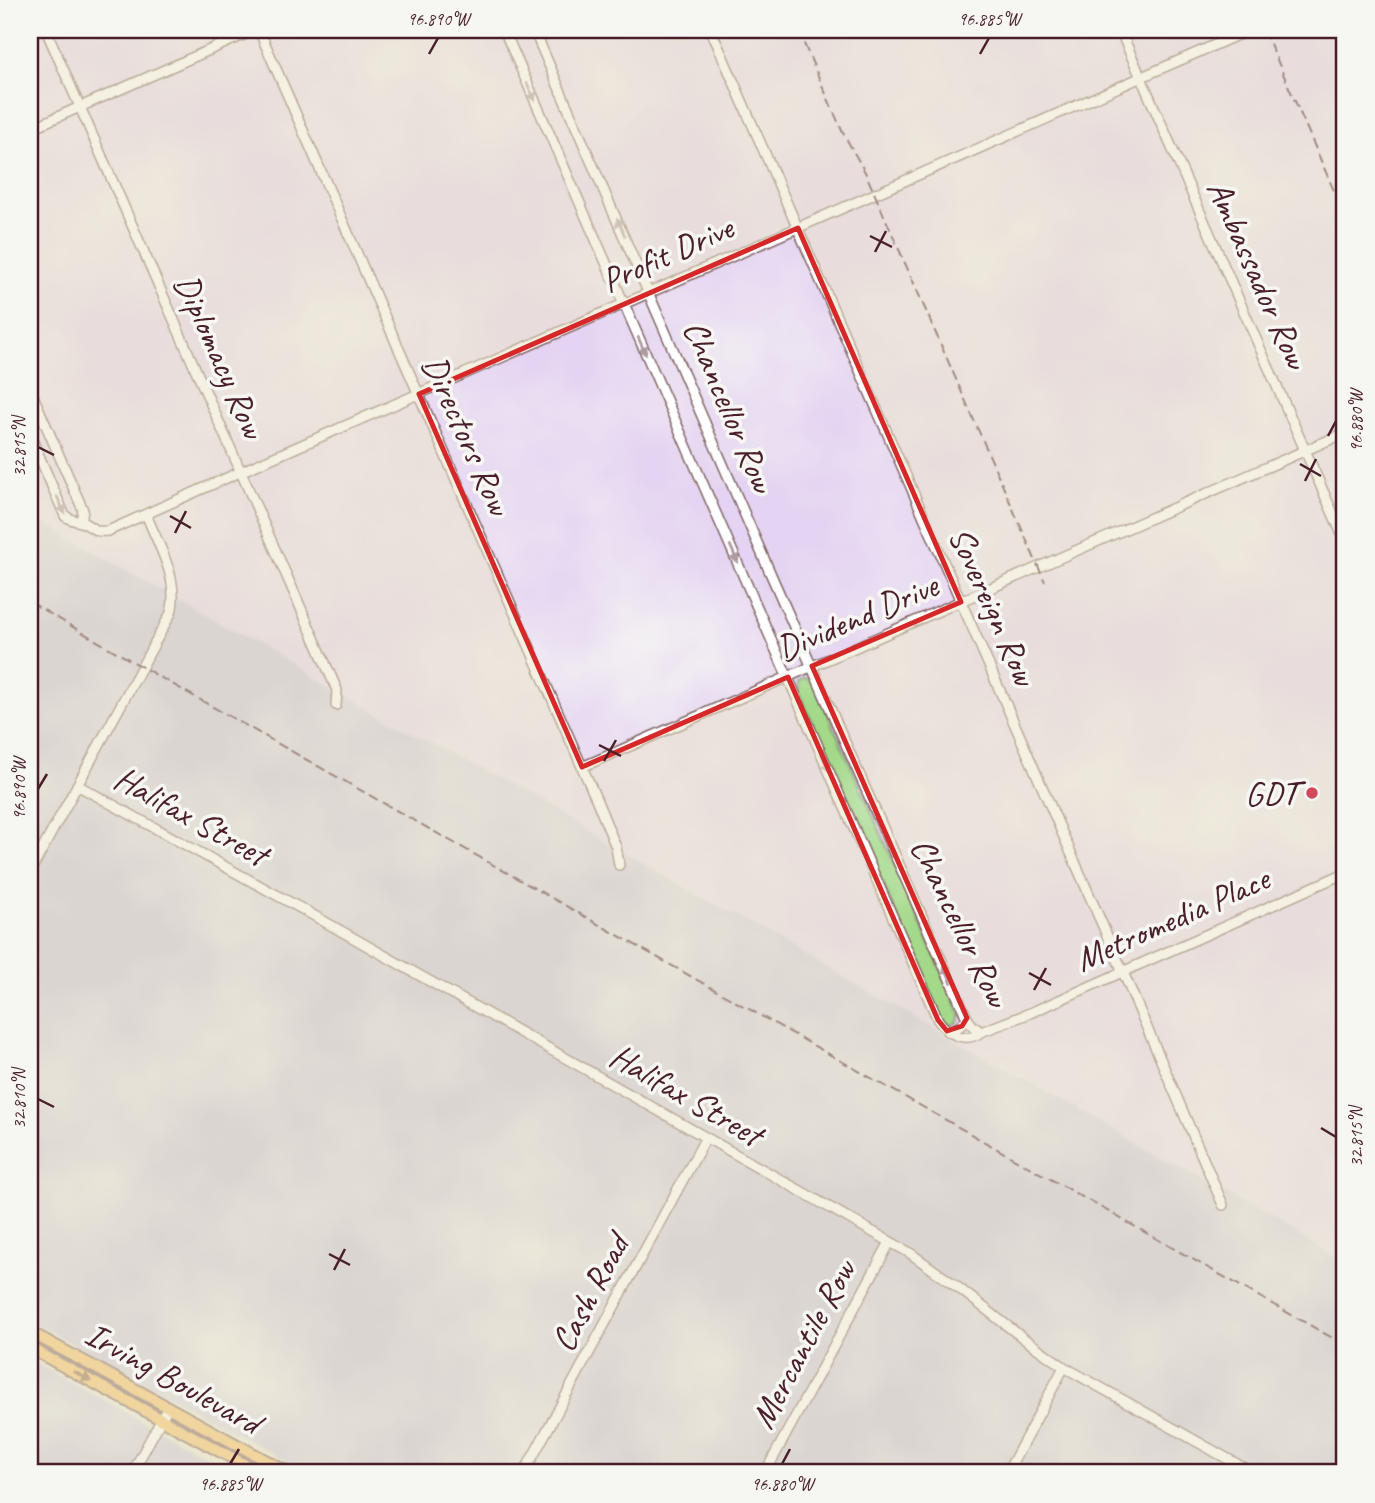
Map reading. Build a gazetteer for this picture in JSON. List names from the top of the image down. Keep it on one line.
{"streets":{"main road":["Irving Boulevard"],"street":["Profit Drive","Ambassador Row","Diplomacy Row","Chancellor Row","Directors Row","Sovereign Row","Dividend Drive","Halifax Street","Metromedia Place","Cash Road","Mercantile Row"]},"crossings":[["Profit Drive","Ambassador Row"],["Profit Drive","Diplomacy Row"],["Profit Drive","Chancellor Row"],["Profit Drive","Directors Row"],["Profit Drive","Sovereign Row"],["Ambassador Row","Dividend Drive"],["Chancellor Row","Dividend Drive"],["Chancellor Row","Metromedia Place"],["Directors Row","Dividend Drive"],["Sovereign Row","Dividend Drive"],["Sovereign Row","Metromedia Place"],["Halifax Street","Cash Road"],["Halifax Street","Mercantile Row"]],"places":["GDT"],"coordinates":["96.890°W","96.885°W","96.880°W","32.815°N","32.810°N"]}
